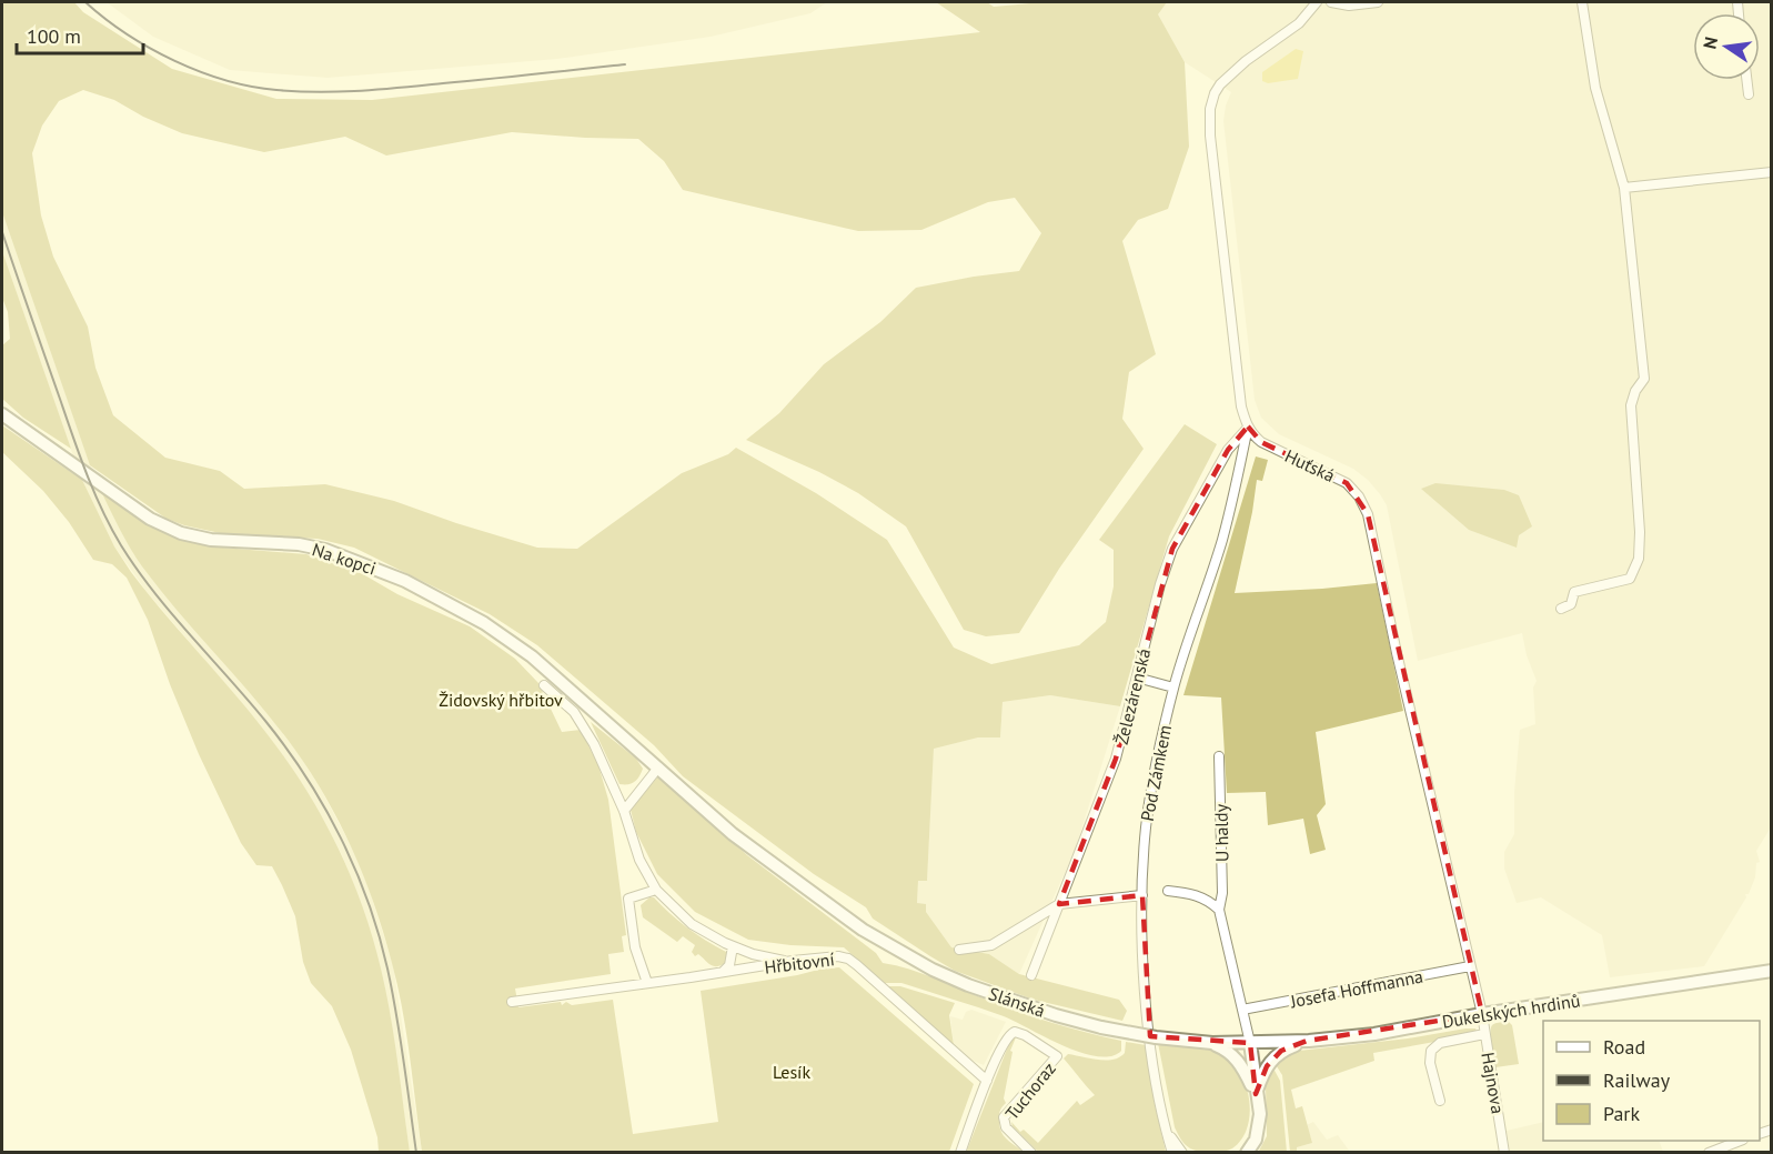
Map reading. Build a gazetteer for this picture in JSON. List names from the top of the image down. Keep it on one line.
{"streets":{"main road":["Na kopci","Slánská","Dukelských hrdinů"],"street":["Huťská","Železárenská","Pod Zámkem","U haldy","Hřbitovní","Josefa Hoffmanna","Hajnova","Tuchoraz"]},"crossings":[["Huťská","Železárenská"],["Huťská","Pod Zámkem"],["Huťská","Josefa Hoffmanna"],["Huťská","Dukelských hrdinů"],["Huťská","Hajnova"],["Na kopci","Slánská"],["Železárenská","Pod Zámkem"],["Hřbitovní","Tuchoraz"],["Slánská","Dukelských hrdinů"],["Dukelských hrdinů","Hajnova"]],"parks":["Židovský hřbitov","Lesík"],"legend":["Road","Railway","Park"],"scale_bar":"100 m","north":"left"}
